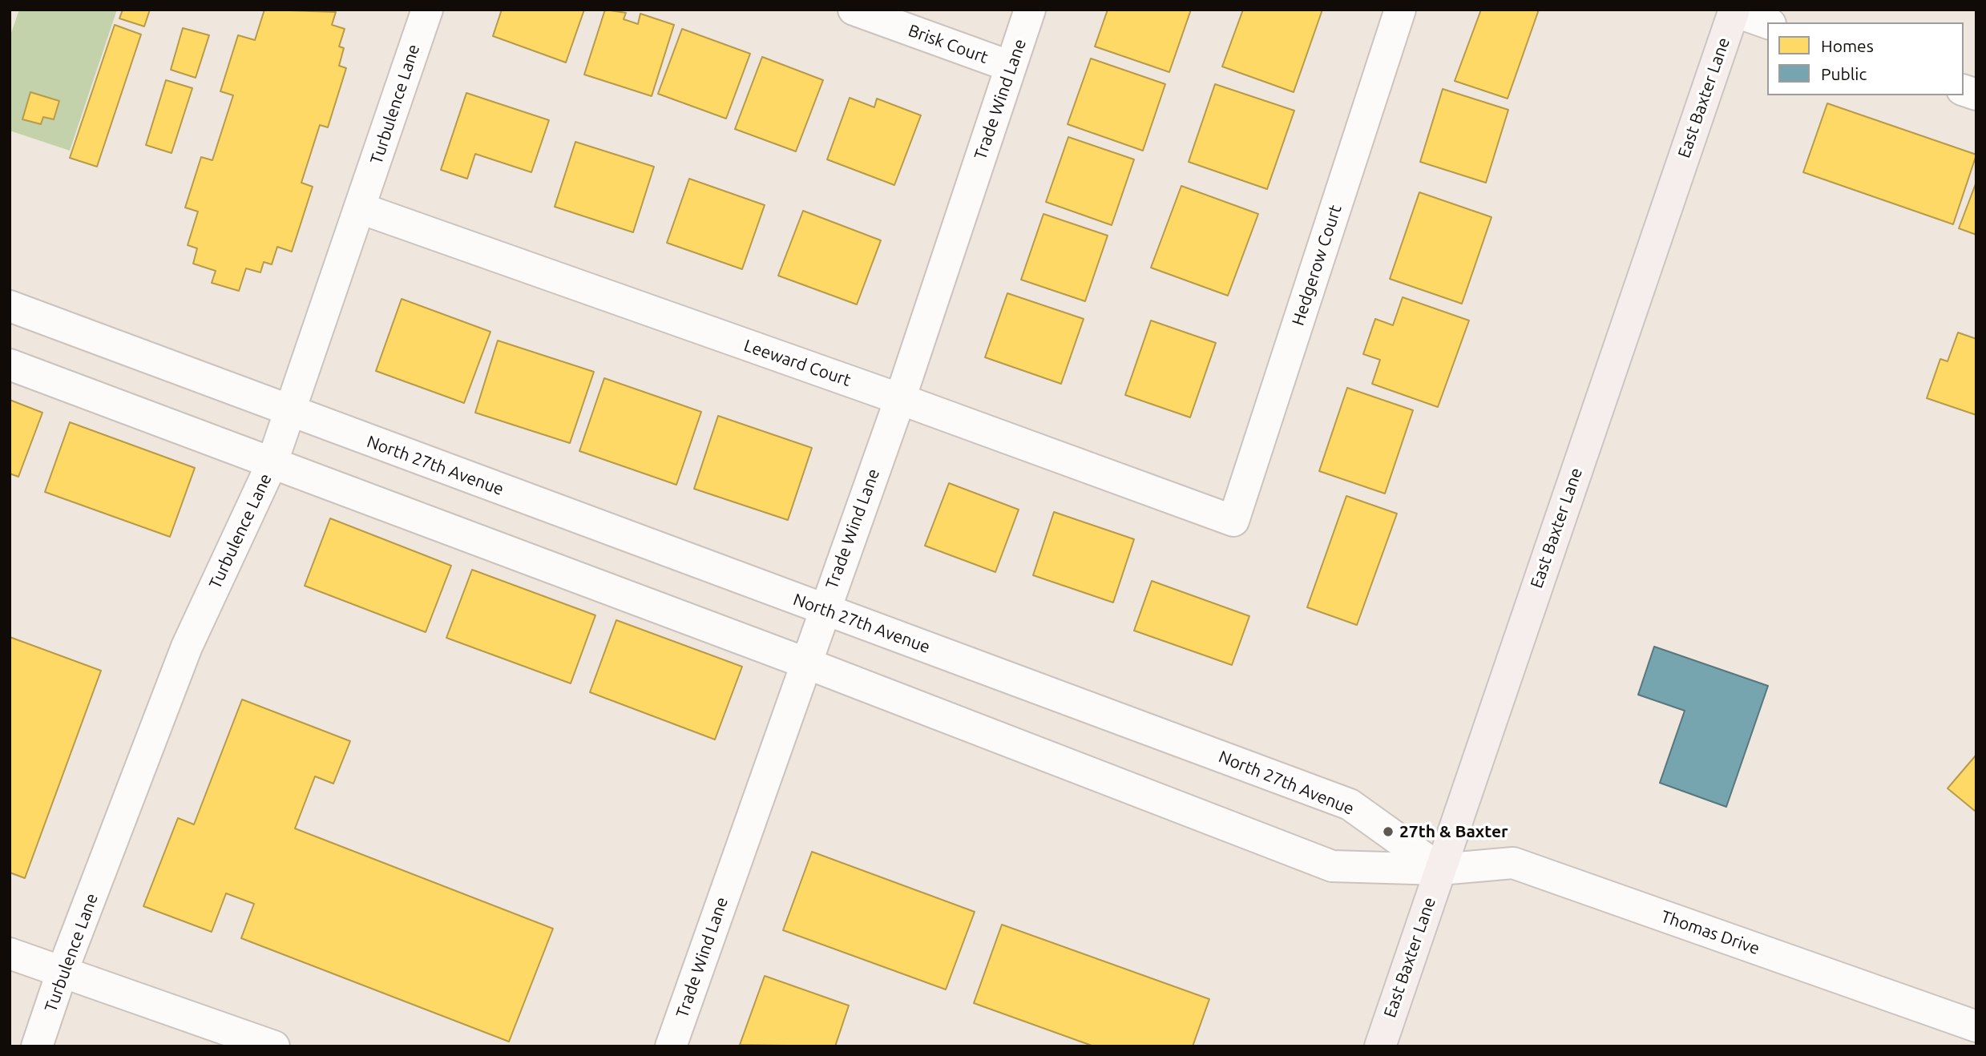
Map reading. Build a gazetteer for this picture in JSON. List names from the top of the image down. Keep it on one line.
{"streets":{"main road":["East Baxter Lane"],"street":["Brisk Court","Trade Wind Lane","Turbulence Lane","Hedgerow Court","Leeward Court","North 27th Avenue","Thomas Drive"]},"crossings":[["Brisk Court","Trade Wind Lane"],["East Baxter Lane","North 27th Avenue"],["East Baxter Lane","Thomas Drive"],["Trade Wind Lane","Leeward Court"],["Trade Wind Lane","North 27th Avenue"],["Turbulence Lane","Leeward Court"],["Turbulence Lane","North 27th Avenue"],["Hedgerow Court","Leeward Court"],["North 27th Avenue","Thomas Drive"]],"places":["27th & Baxter"],"legend":["Homes","Public"]}
